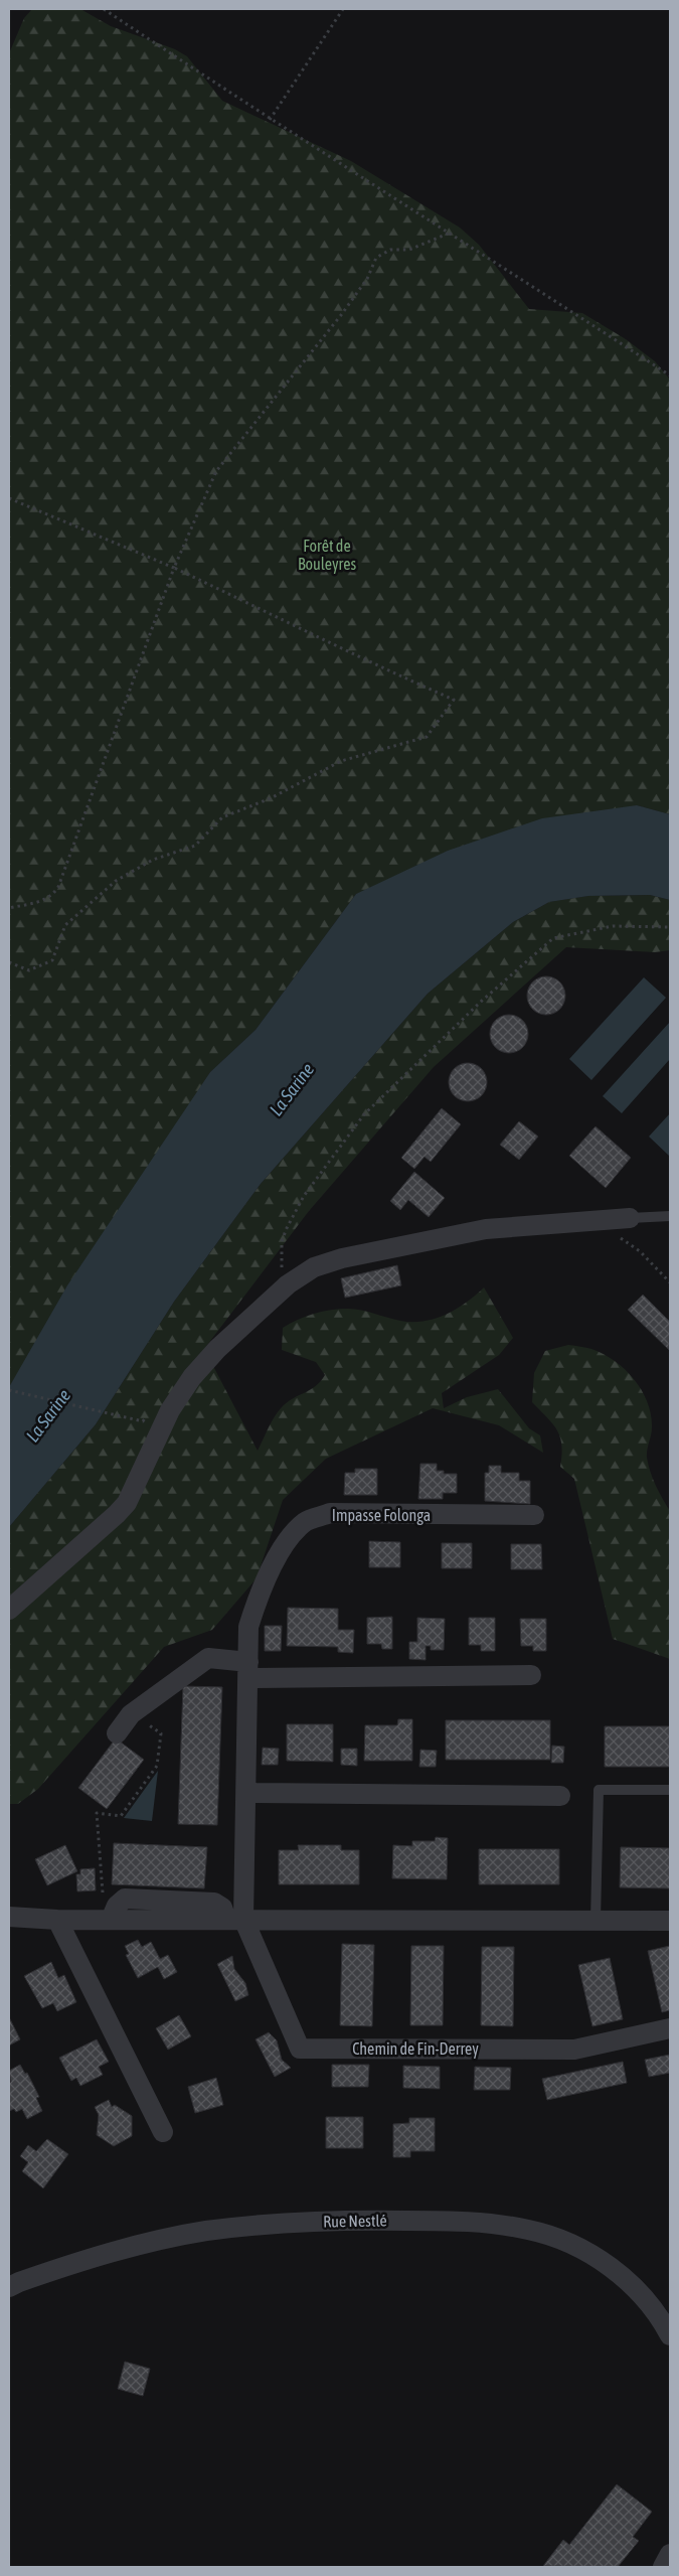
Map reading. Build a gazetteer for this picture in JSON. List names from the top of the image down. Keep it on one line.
{"streets":{"street":["Impasse Folonga","Chemin de Fin-Derrey","Rue Nestlé"]},"crossings":[["Impasse Folonga","Chemin de Fin-Derrey"]],"water":["La Sarine"],"parks":["Forêt de Bouleyres"]}
